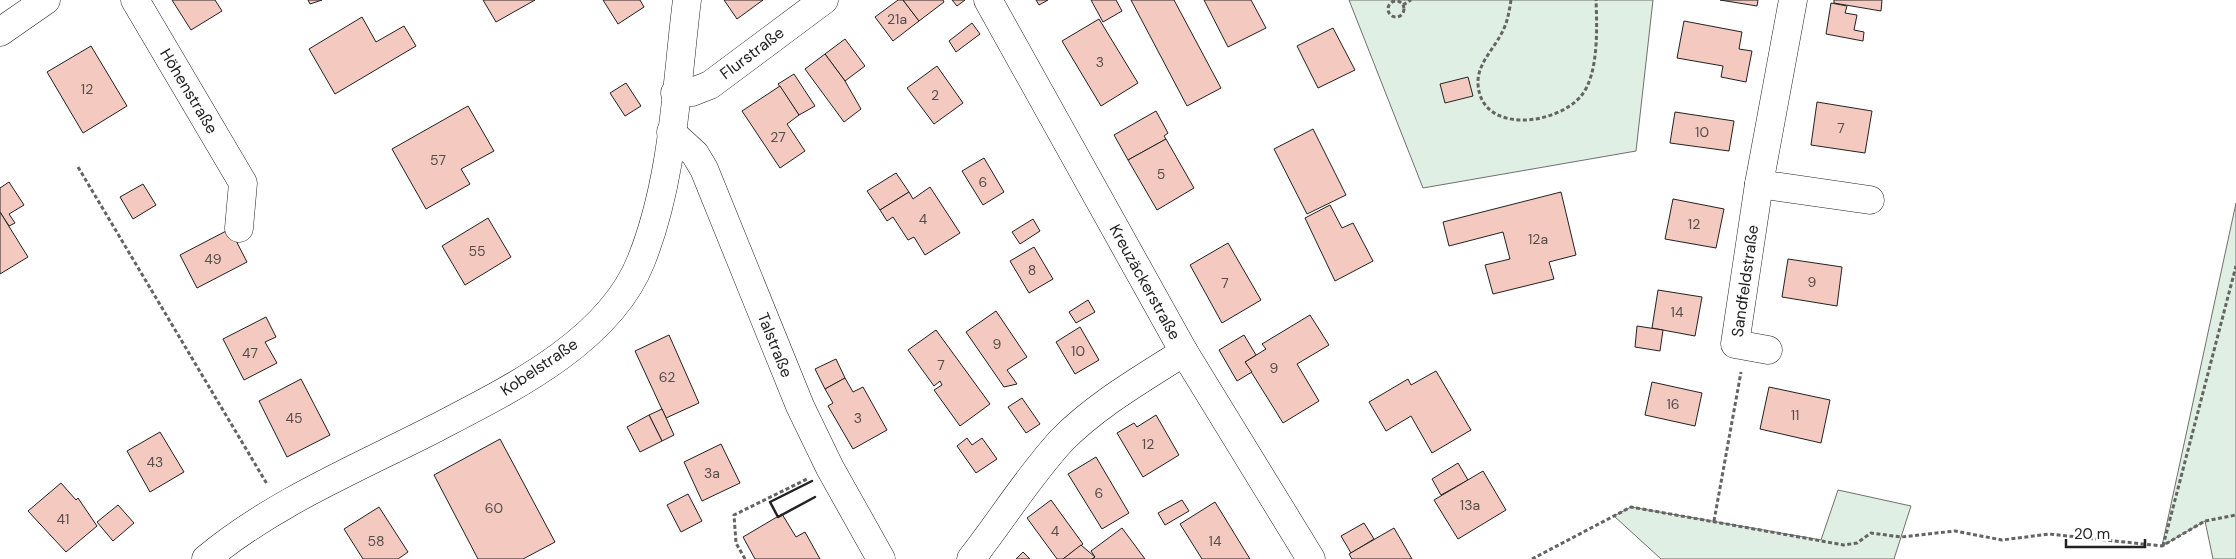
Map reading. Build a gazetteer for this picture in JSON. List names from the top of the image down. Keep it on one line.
{"streets":{"street":["Flurstraße","Höhenstraße","Sandfeldstraße","Kreuzäckerstraße","Talstraße","Kobelstraße"]},"crossings":[["Flurstraße","Kobelstraße"],["Talstraße","Kobelstraße"]],"house_numbers":["21a","3","12","2","7","10","27","57","5","6","4","12","12a","55","49","8","9","7","14","9","10","47","7","9","62","16","11","45","3","12","43","3a","6","13a","60","41","4","58","14"],"scale_bar":"20 m"}
